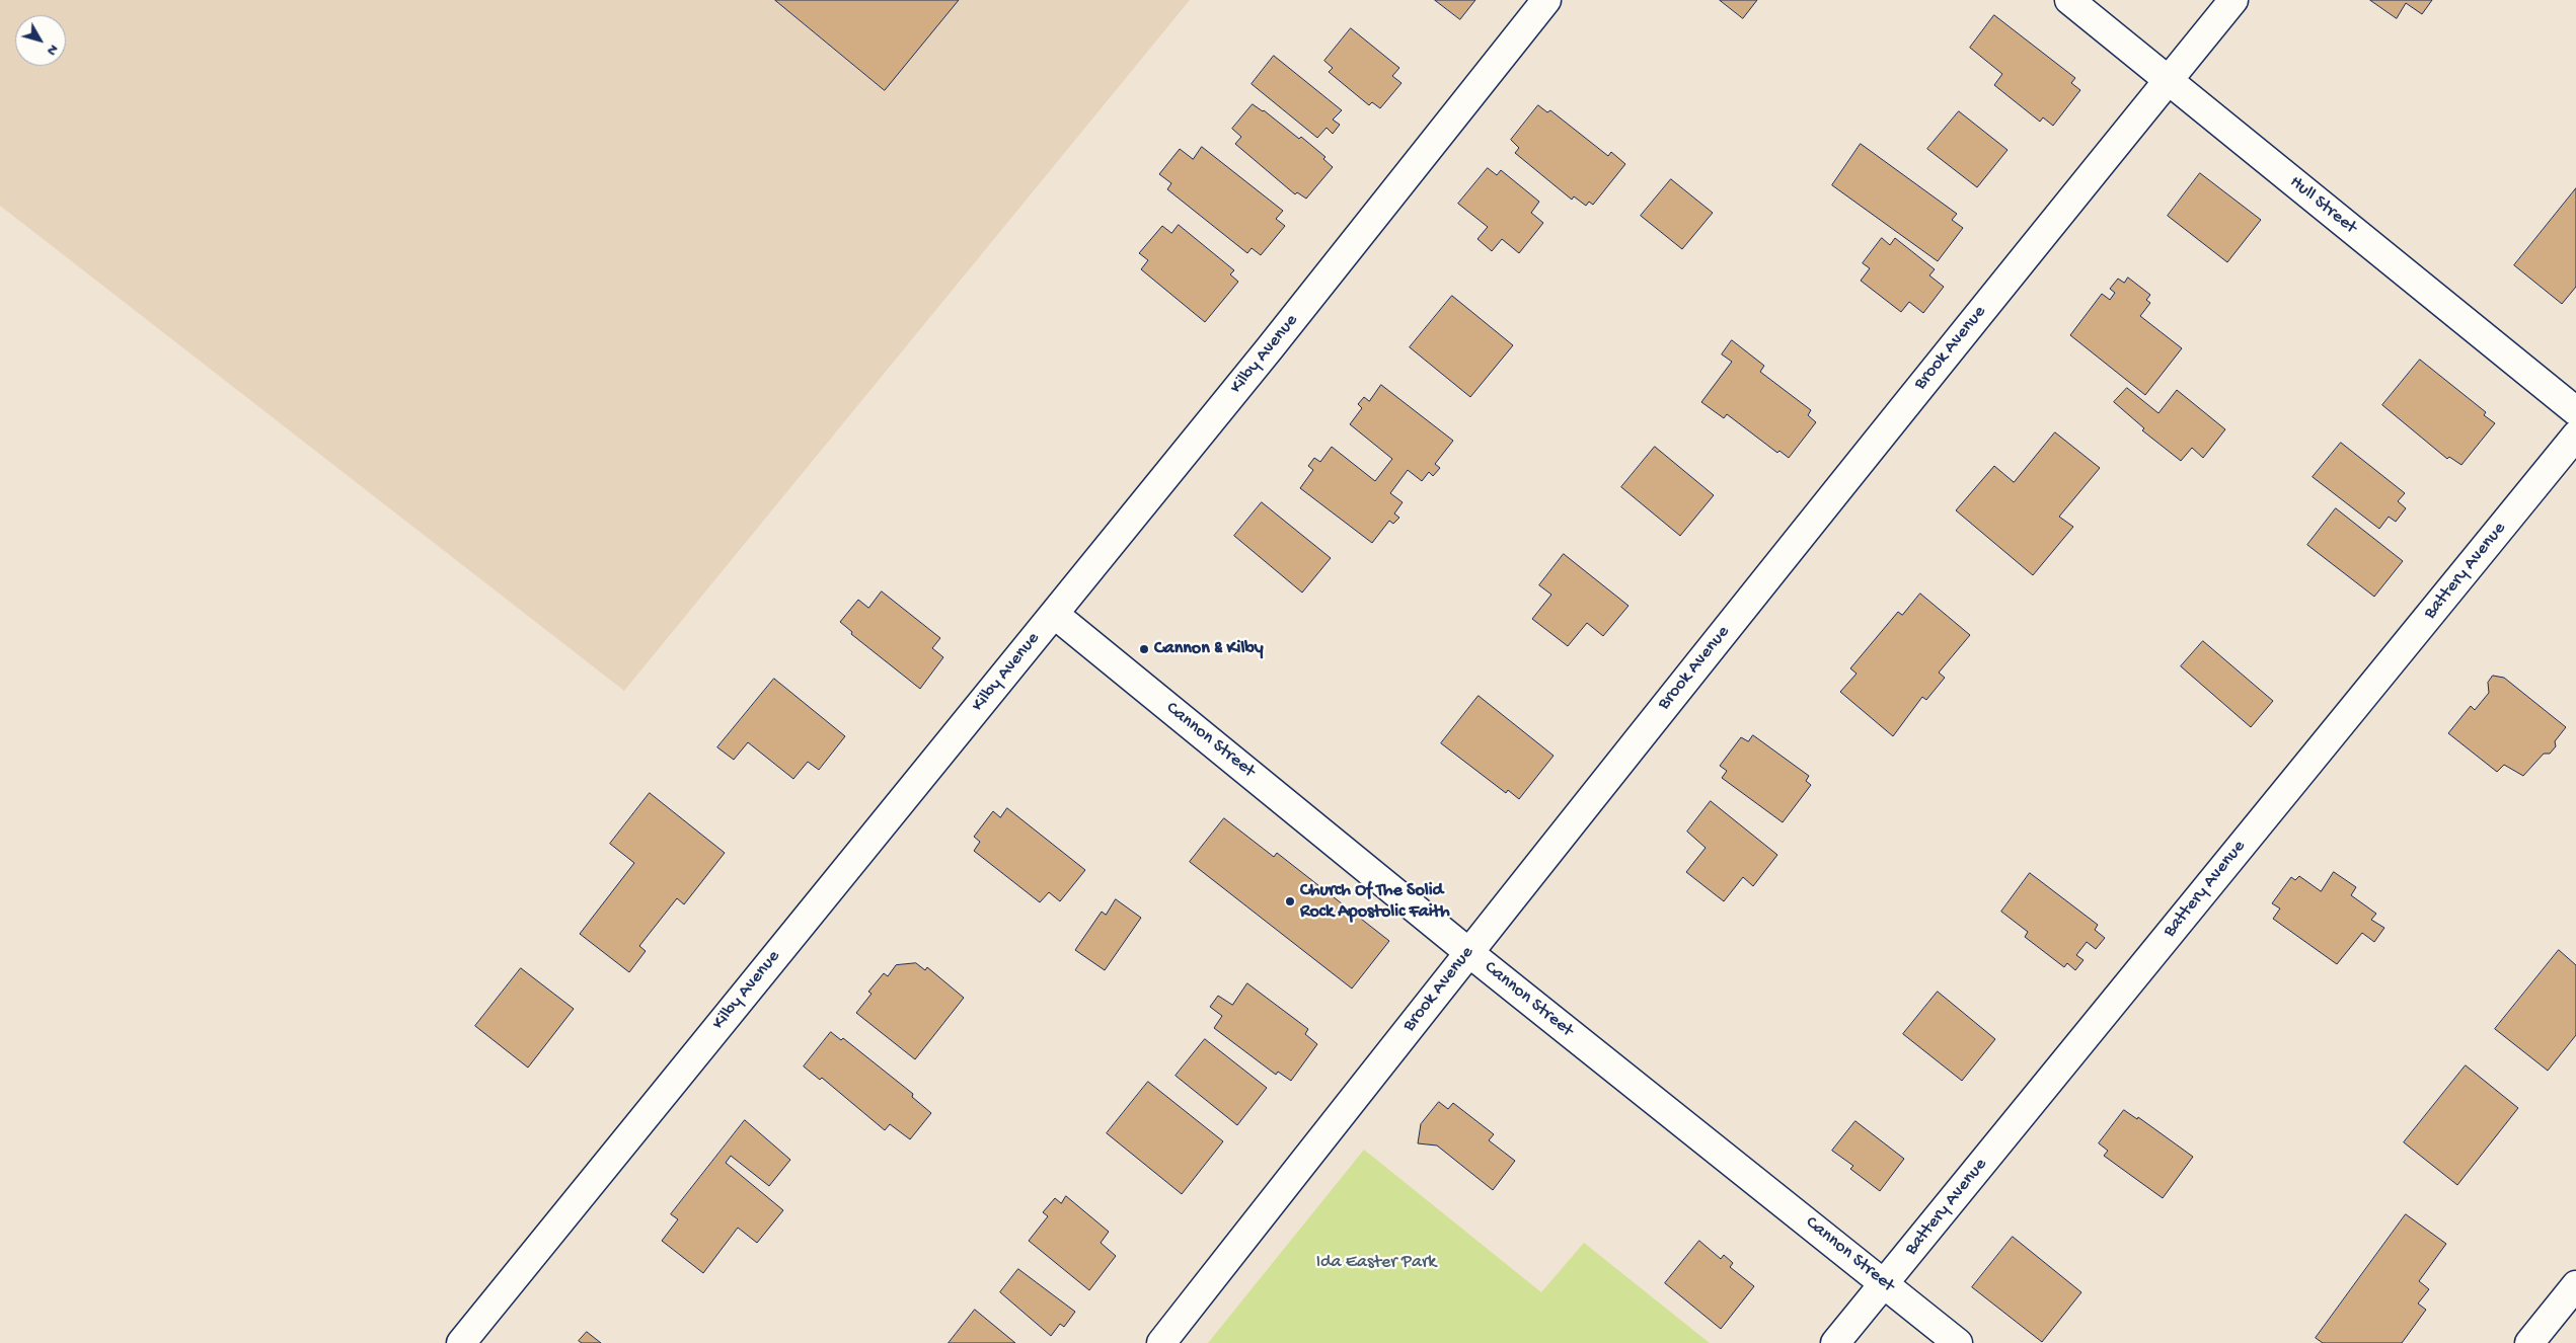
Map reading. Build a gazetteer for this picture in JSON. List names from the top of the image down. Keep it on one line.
{"streets":{"street":["Hull Street","Brook Avenue","Kilby Avenue","Battery Avenue","Cannon Street"]},"crossings":[["Hull Street","Brook Avenue"],["Brook Avenue","Cannon Street"],["Kilby Avenue","Cannon Street"],["Battery Avenue","Cannon Street"]],"parks":["Ida Easter Park"],"places":["Cannon & Kilby","Church Of The Solid Rock Apostolic Faith"],"north":"bottom right"}
